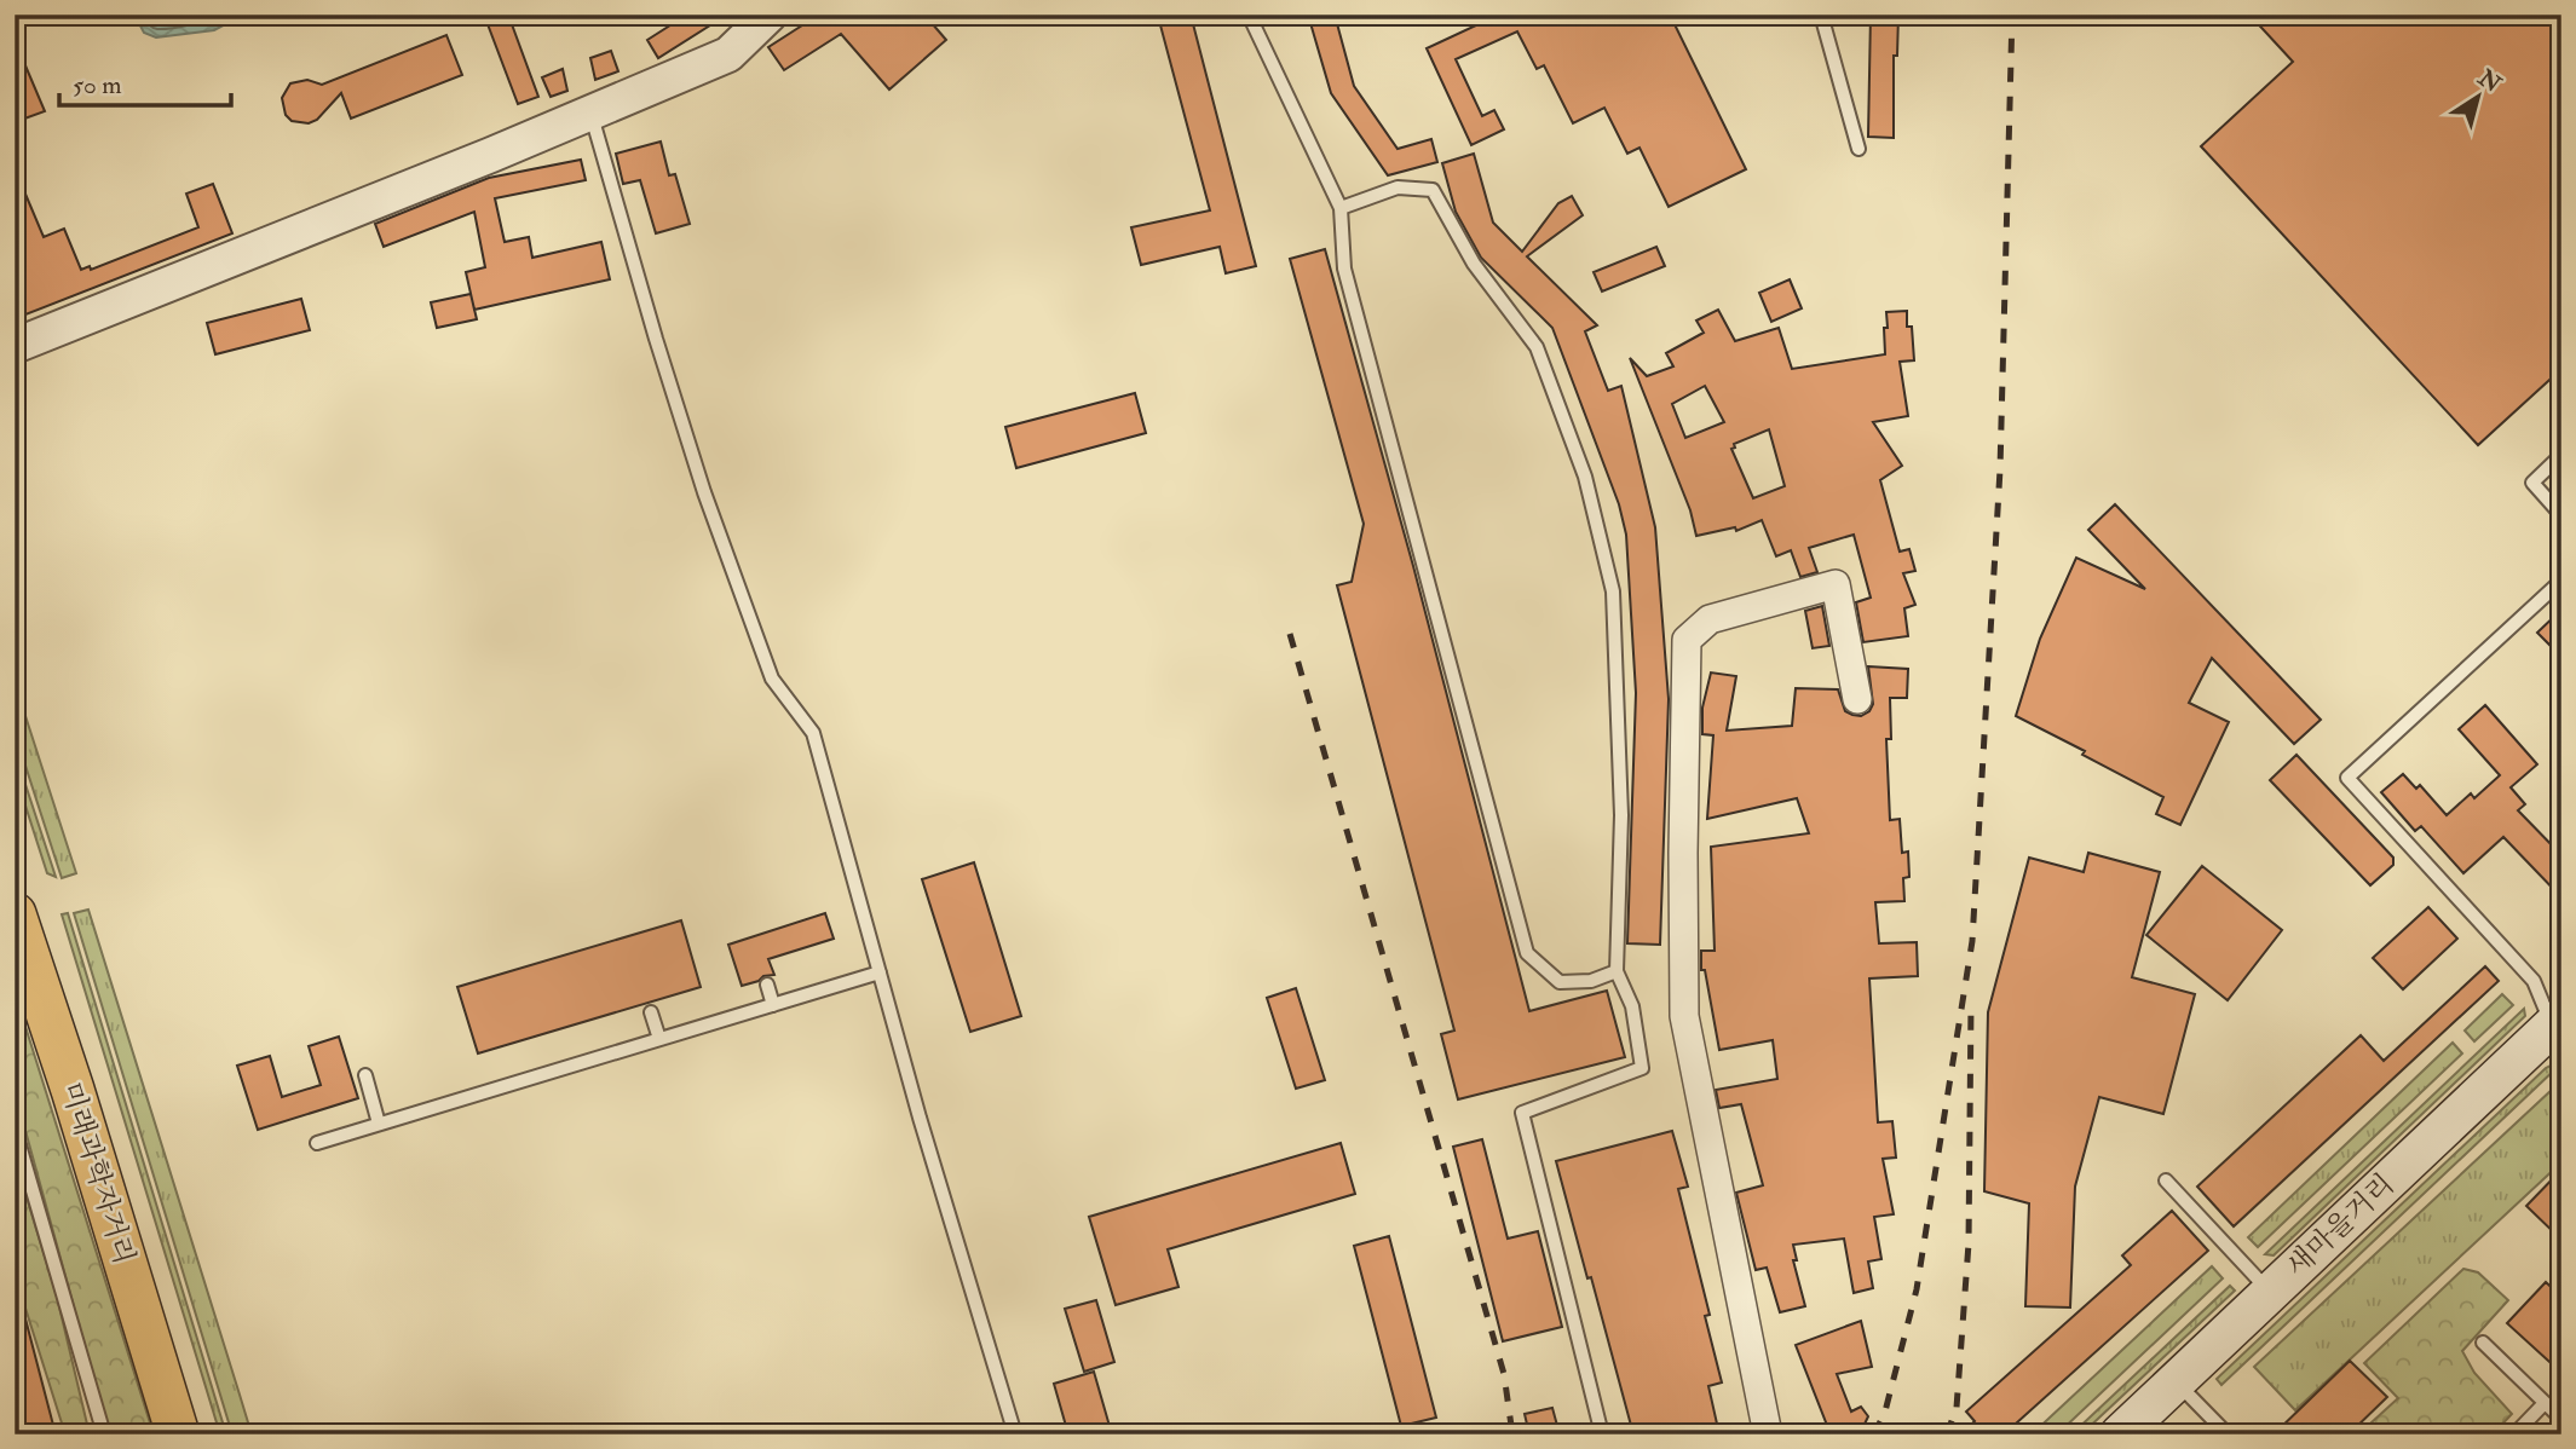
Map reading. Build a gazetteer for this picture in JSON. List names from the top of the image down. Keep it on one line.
{"streets":{"main road":["미래과학자거리","새마을거리"]},"scale_bar":"50 m","north":"top right"}
